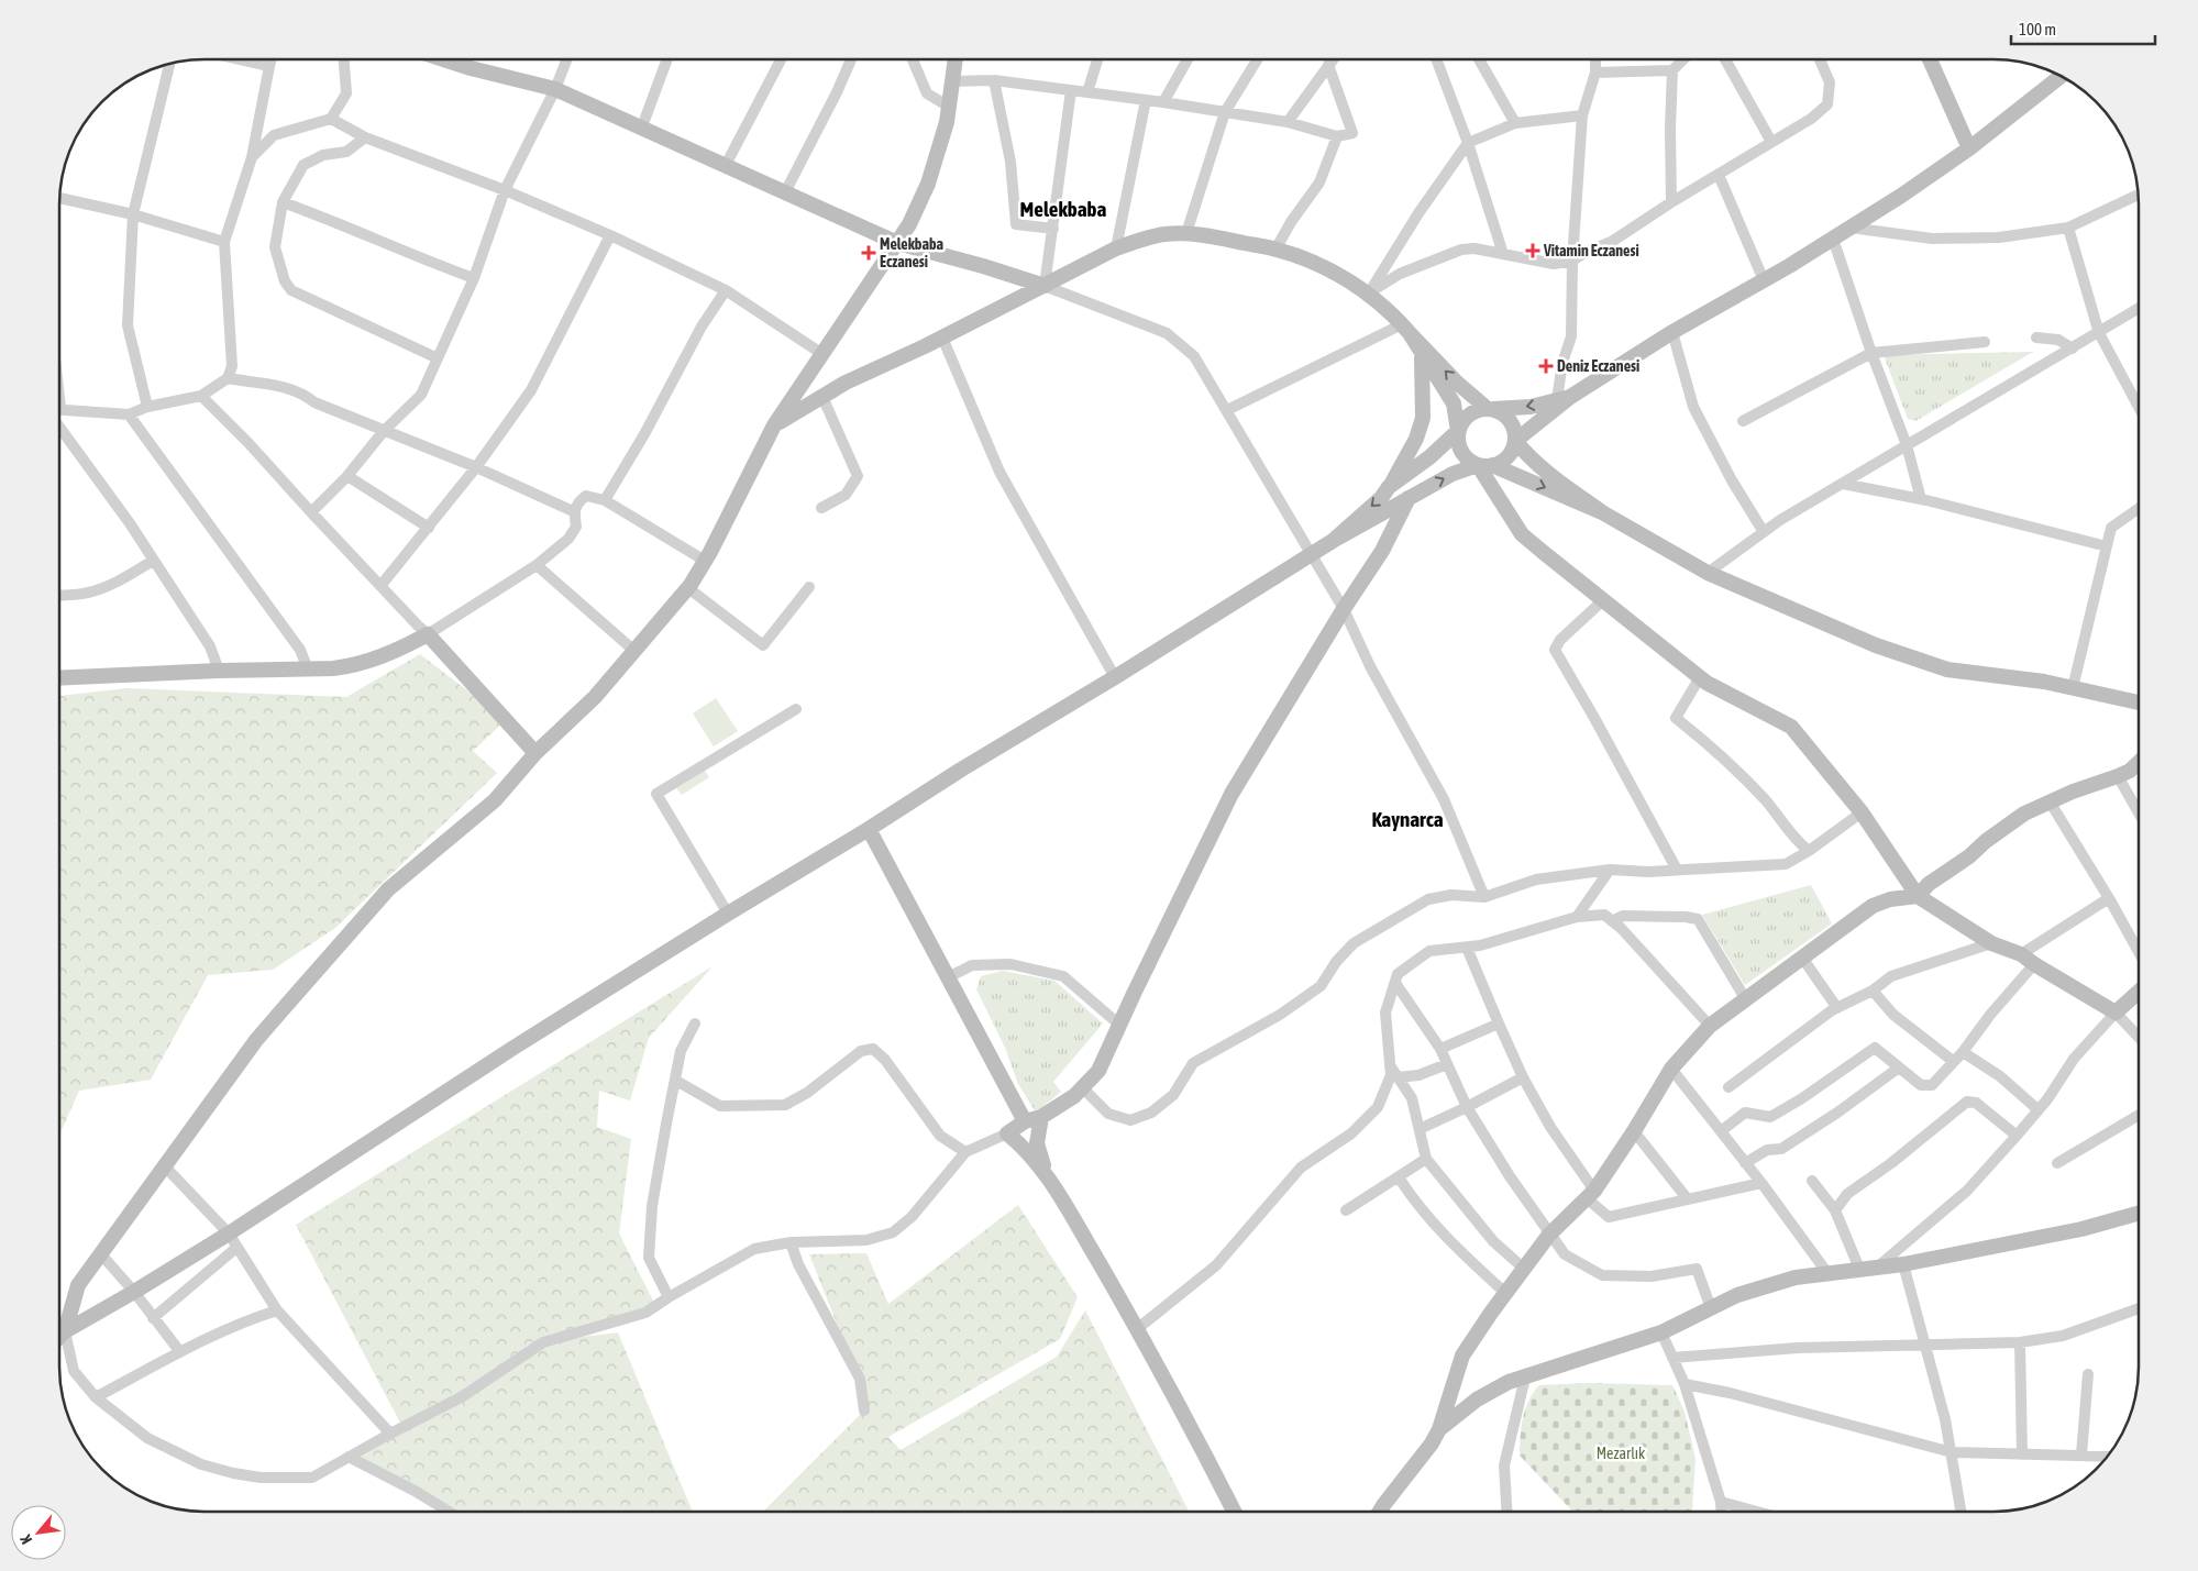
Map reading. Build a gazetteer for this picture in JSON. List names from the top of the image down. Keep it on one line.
{"districts":["Melekbaba","Kaynarca"],"parks":["Mezarlık"],"places":{"health":["Vitamin Eczanesi","Melekbaba Eczanesi","Deniz Eczanesi"]},"scale_bar":"100 m","north":"bottom left"}
